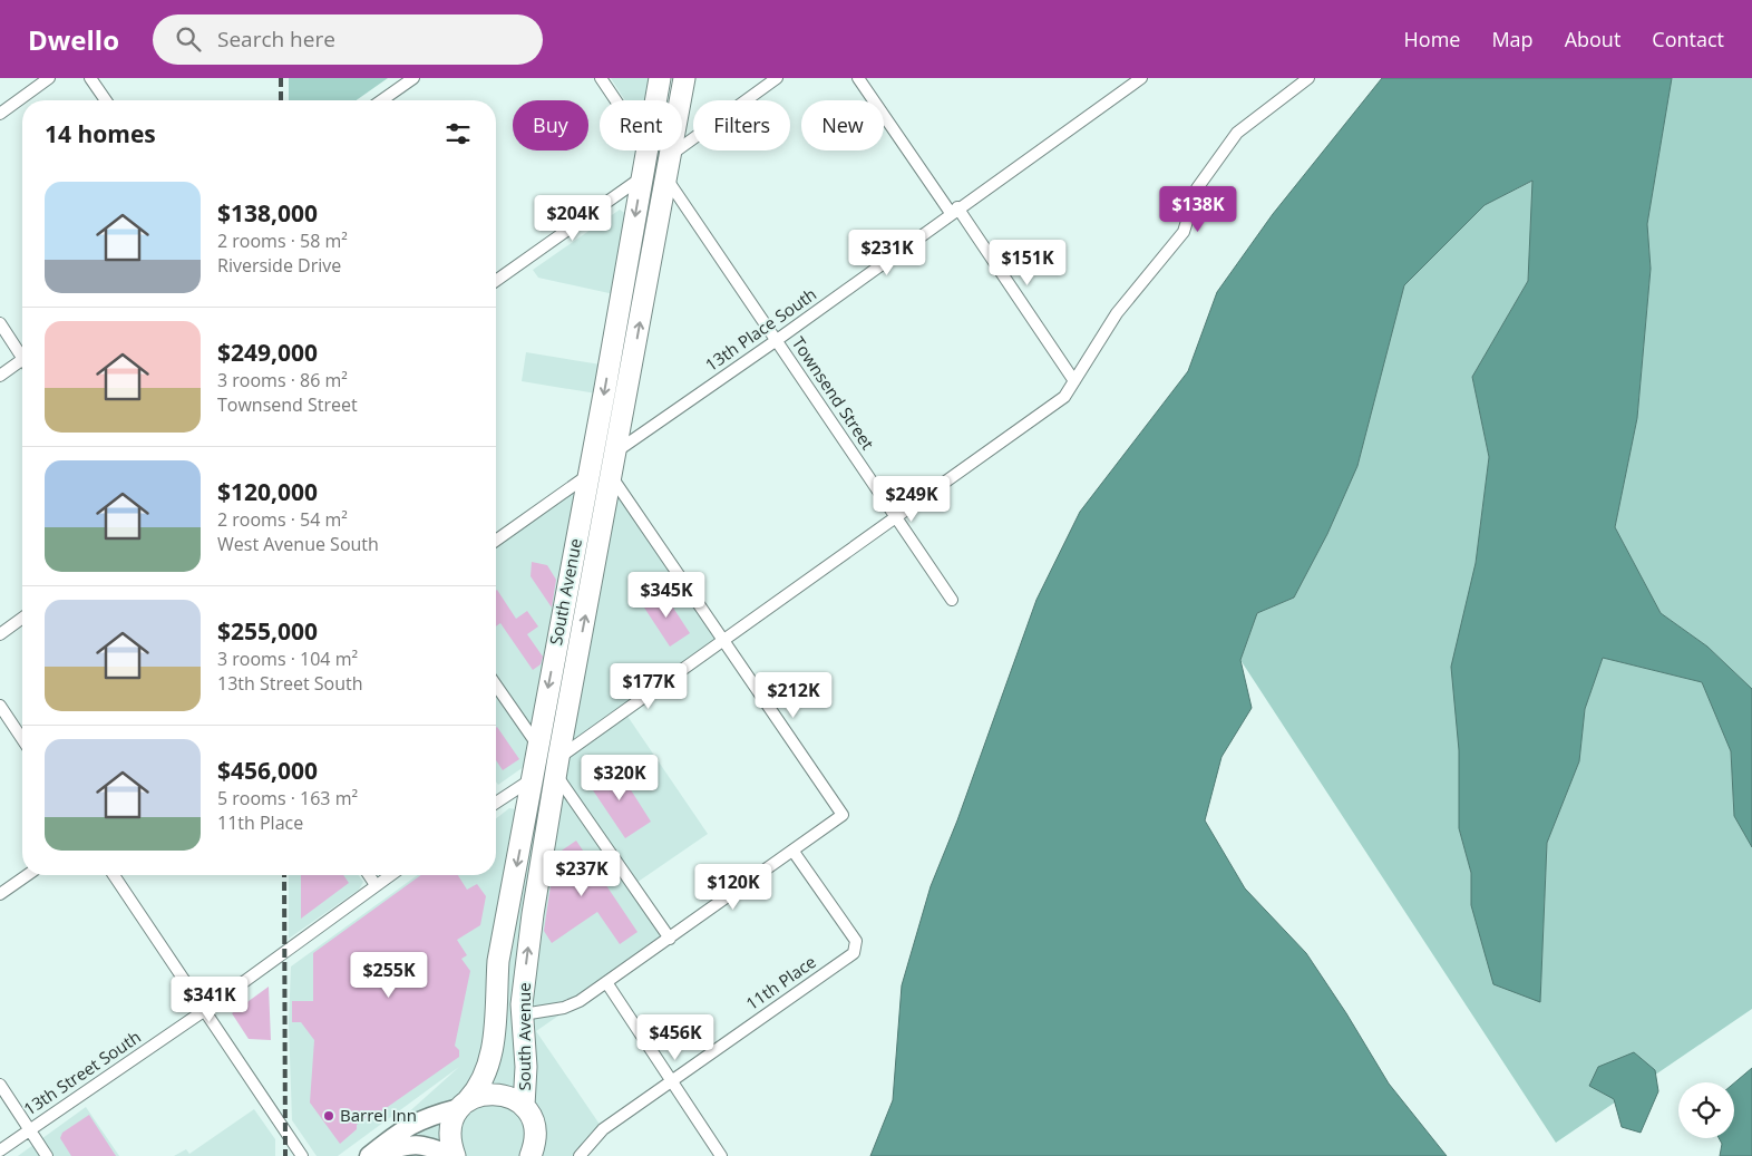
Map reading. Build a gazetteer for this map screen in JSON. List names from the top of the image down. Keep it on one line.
{"streets":{"highway":["South Avenue"],"street":["13th Place South","Townsend Street","11th Place","13th Street South"]},"crossings":[["13th Place South","Townsend Street"],["13th Place South","South Avenue"],["Townsend Street","South Avenue"]],"places":["Barrel Inn"],"page":{"header":"Dwello","search":"Search here","nav":["Home","Map","About","Contact"],"chip":["Buy","Rent","Filters","New"],"heading":"14 homes","list":[{"name":"$138,000","note":"2 rooms · 58 m² · Riverside Drive"},{"name":"$249,000","note":"3 rooms · 86 m² · Townsend Street"},{"name":"$120,000","note":"2 rooms · 54 m² · West Avenue South"},{"name":"$255,000","note":"3 rooms · 104 m² · 13th Street South"},{"name":"$456,000","note":"5 rooms · 163 m² · 11th Place"}],"price":["$138K","$204K","$231K","$151K","$249K","$345K","$177K","$212K","$320K","$237K","$120K","$255K","$341K","$456K"]}}
